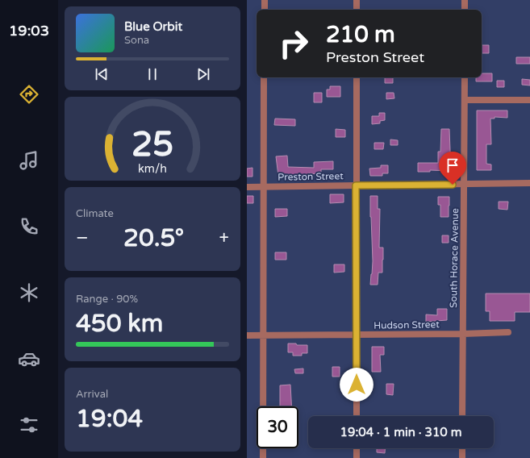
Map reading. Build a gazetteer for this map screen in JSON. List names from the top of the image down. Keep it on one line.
{"streets":{"street":["Preston Street","South Horace Avenue","Hudson Street"]},"crossings":[["Preston Street","South Horace Avenue"],["South Horace Avenue","Hudson Street"]],"page":{"tabs":"19:03","turn":["210 m","Preston Street"],"song":["Blue Orbit","Sona"],"tile":["Climate",["Range · 90%","450 km"],["Arrival","19:04"]],"heat":["−","20.5°","+"],"limit":"30","trip":"19:04 · 1 min · 310 m","gauge":["25","km/h"]}}
